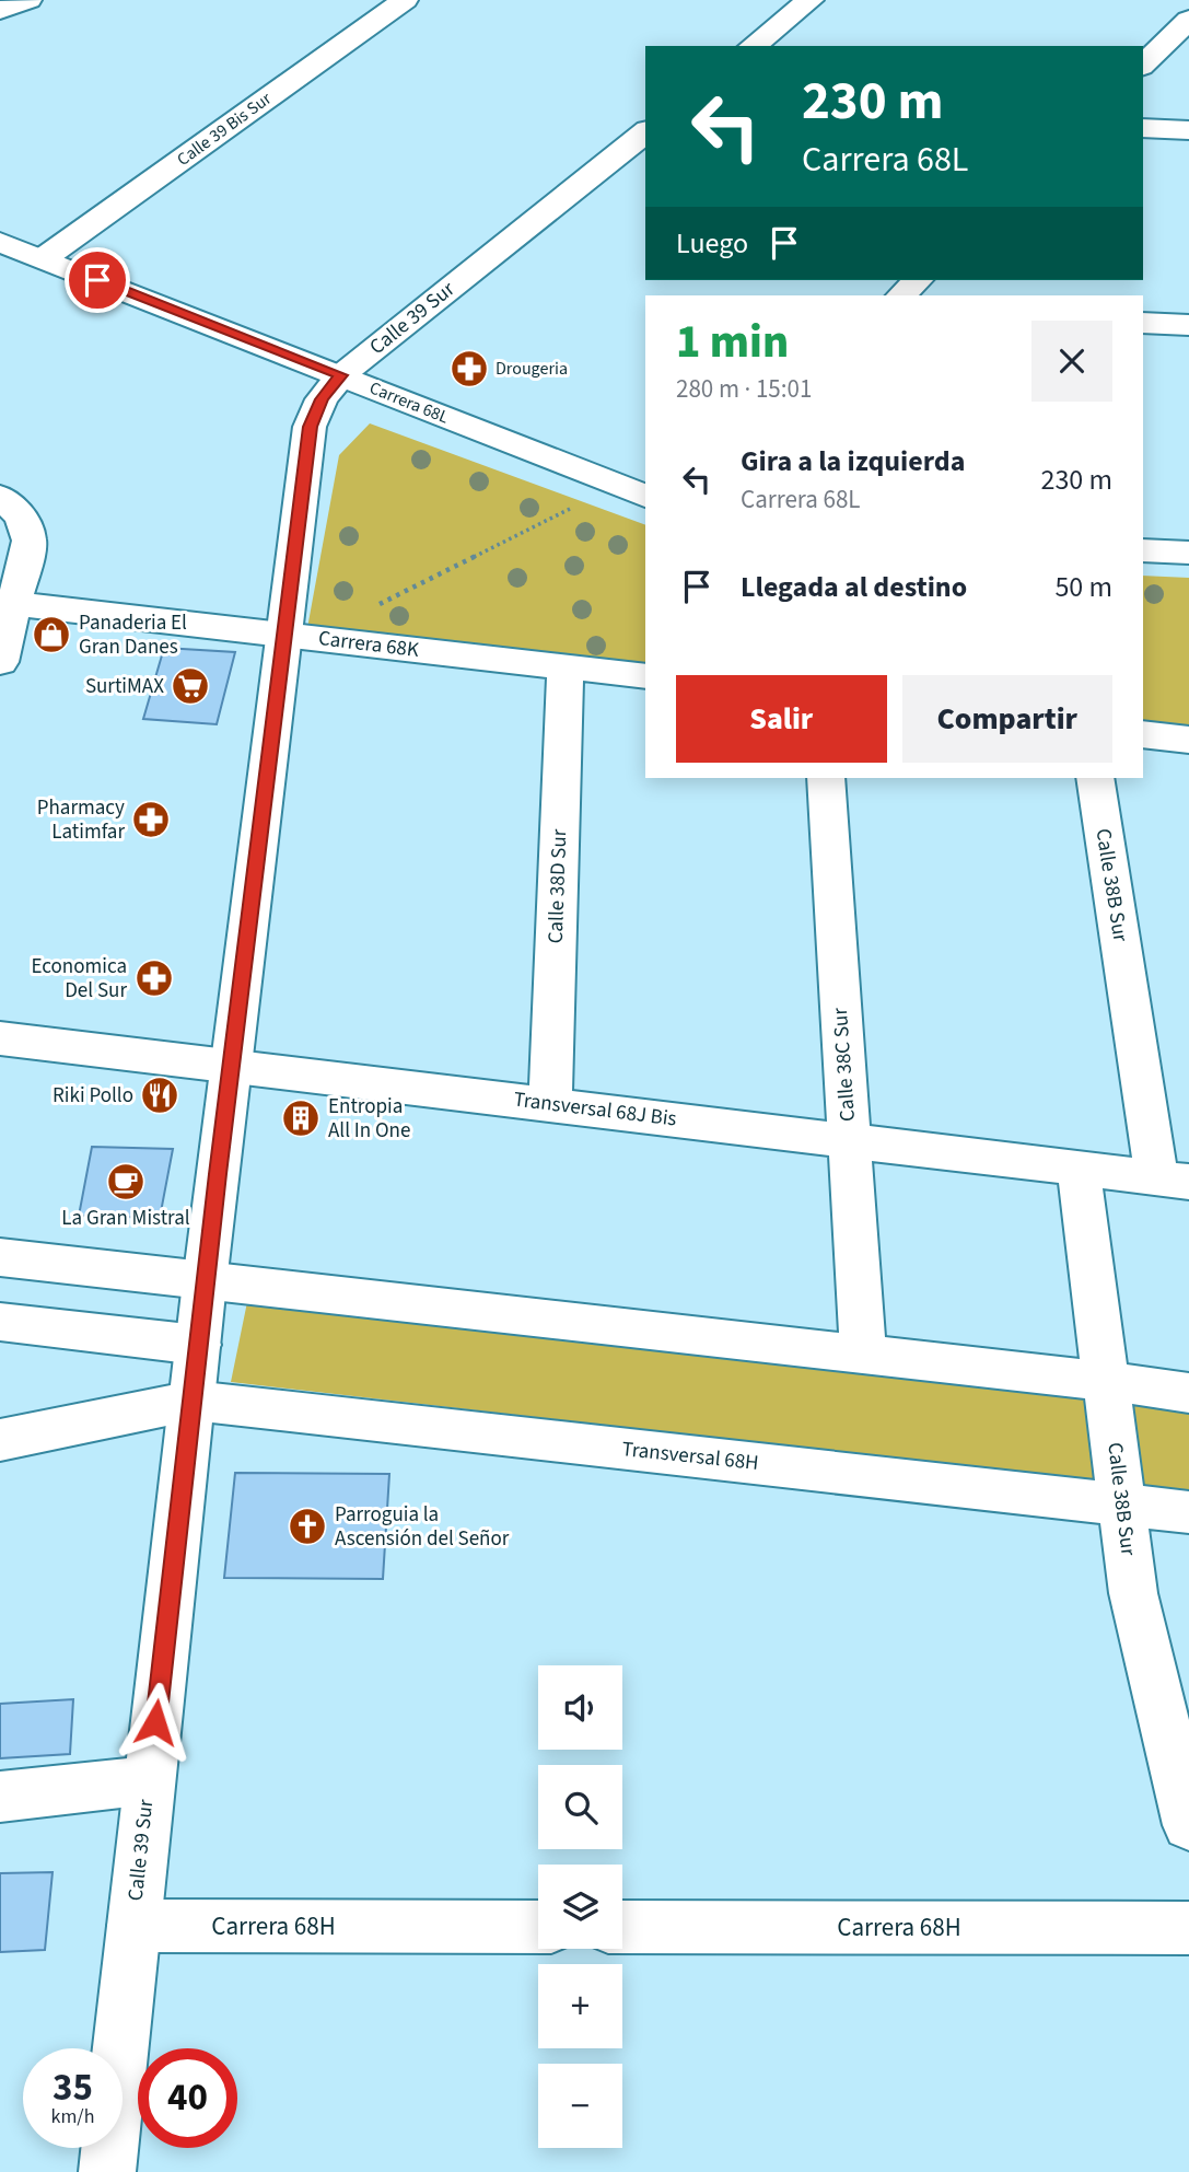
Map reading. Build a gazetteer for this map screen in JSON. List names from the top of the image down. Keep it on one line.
{"streets":{"main road":["Calle 39 Bis Sur","Calle 39 Sur","Carrera 68L","Carrera 68K","Calle 38B Sur","Calle 38D Sur","Calle 38C Sur","Transversal 68J Bis","Transversal 68H","Carrera 68H"]},"crossings":[["Calle 39 Bis Sur","Carrera 68L"],["Calle 39 Sur","Carrera 68L"],["Calle 39 Sur","Carrera 68K"],["Calle 39 Sur","Transversal 68J Bis"],["Calle 39 Sur","Transversal 68H"],["Calle 39 Sur","Carrera 68H"],["Carrera 68K","Calle 38D Sur"],["Calle 38B Sur","Transversal 68J Bis"],["Calle 38B Sur","Transversal 68H"],["Calle 38D Sur","Transversal 68J Bis"],["Calle 38C Sur","Transversal 68J Bis"]],"places":{"pharmacy":["Drougeria","Pharmacy Latimfar","Economica Del Sur"],"shop":["Panaderia El Gran Danes"],"supermarket":["SurtiMAX"],"restaurant":["Riki Pollo"],"building":["Entropia All In One"],"cafe":["La Gran Mistral"],"church":["Parroguia la Ascensión del Señor"]},"page":{"turn":["230 m","Carrera 68L"],"then":"Luego","heading":["1 min","280 m · 15:01"],"list":[{"name":"Gira a la izquierda","note":"Carrera 68L","value":"230 m"},{"name":"Llegada al destino","value":"50 m"}],"buttons":["Salir","Compartir"],"map_buttons":["+","−"],"speed":"35 km/h","limit":"40"}}
